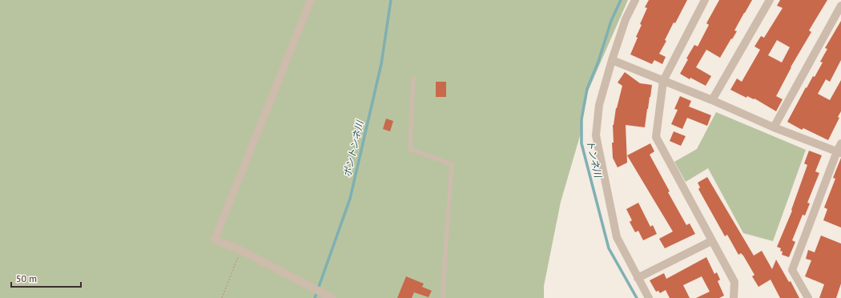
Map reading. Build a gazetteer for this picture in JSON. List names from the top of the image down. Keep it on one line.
{"water":["ポントンネ川","トンネ川"],"scale_bar":"50 m"}
